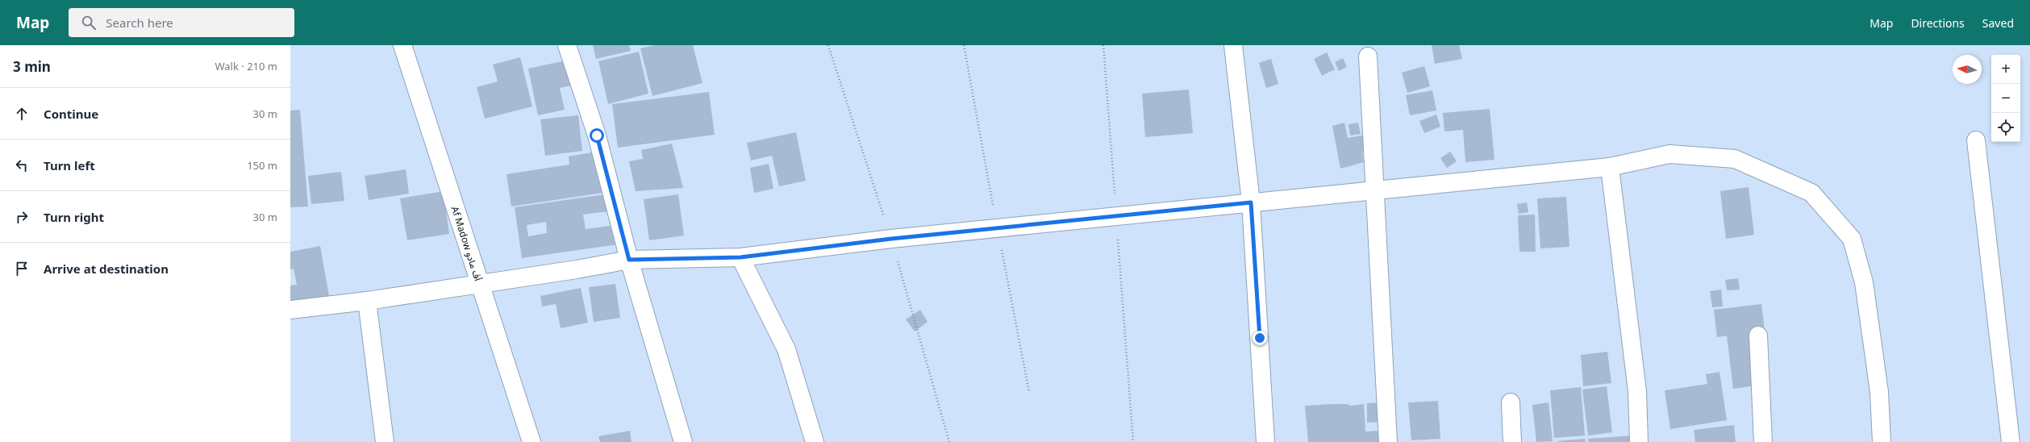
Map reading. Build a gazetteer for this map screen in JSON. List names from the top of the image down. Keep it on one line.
{"streets":{"street":["Af Madow أف مادو"]},"north":"left","page":{"header":"Map","search":"Search here","nav":["Map","Directions","Saved"],"heading":["3 min","Walk · 210 m"],"map_buttons":["+","−"],"list":[["Continue","30 m"],["Turn left","150 m"],["Turn right","30 m"],"Arrive at destination"]}}
